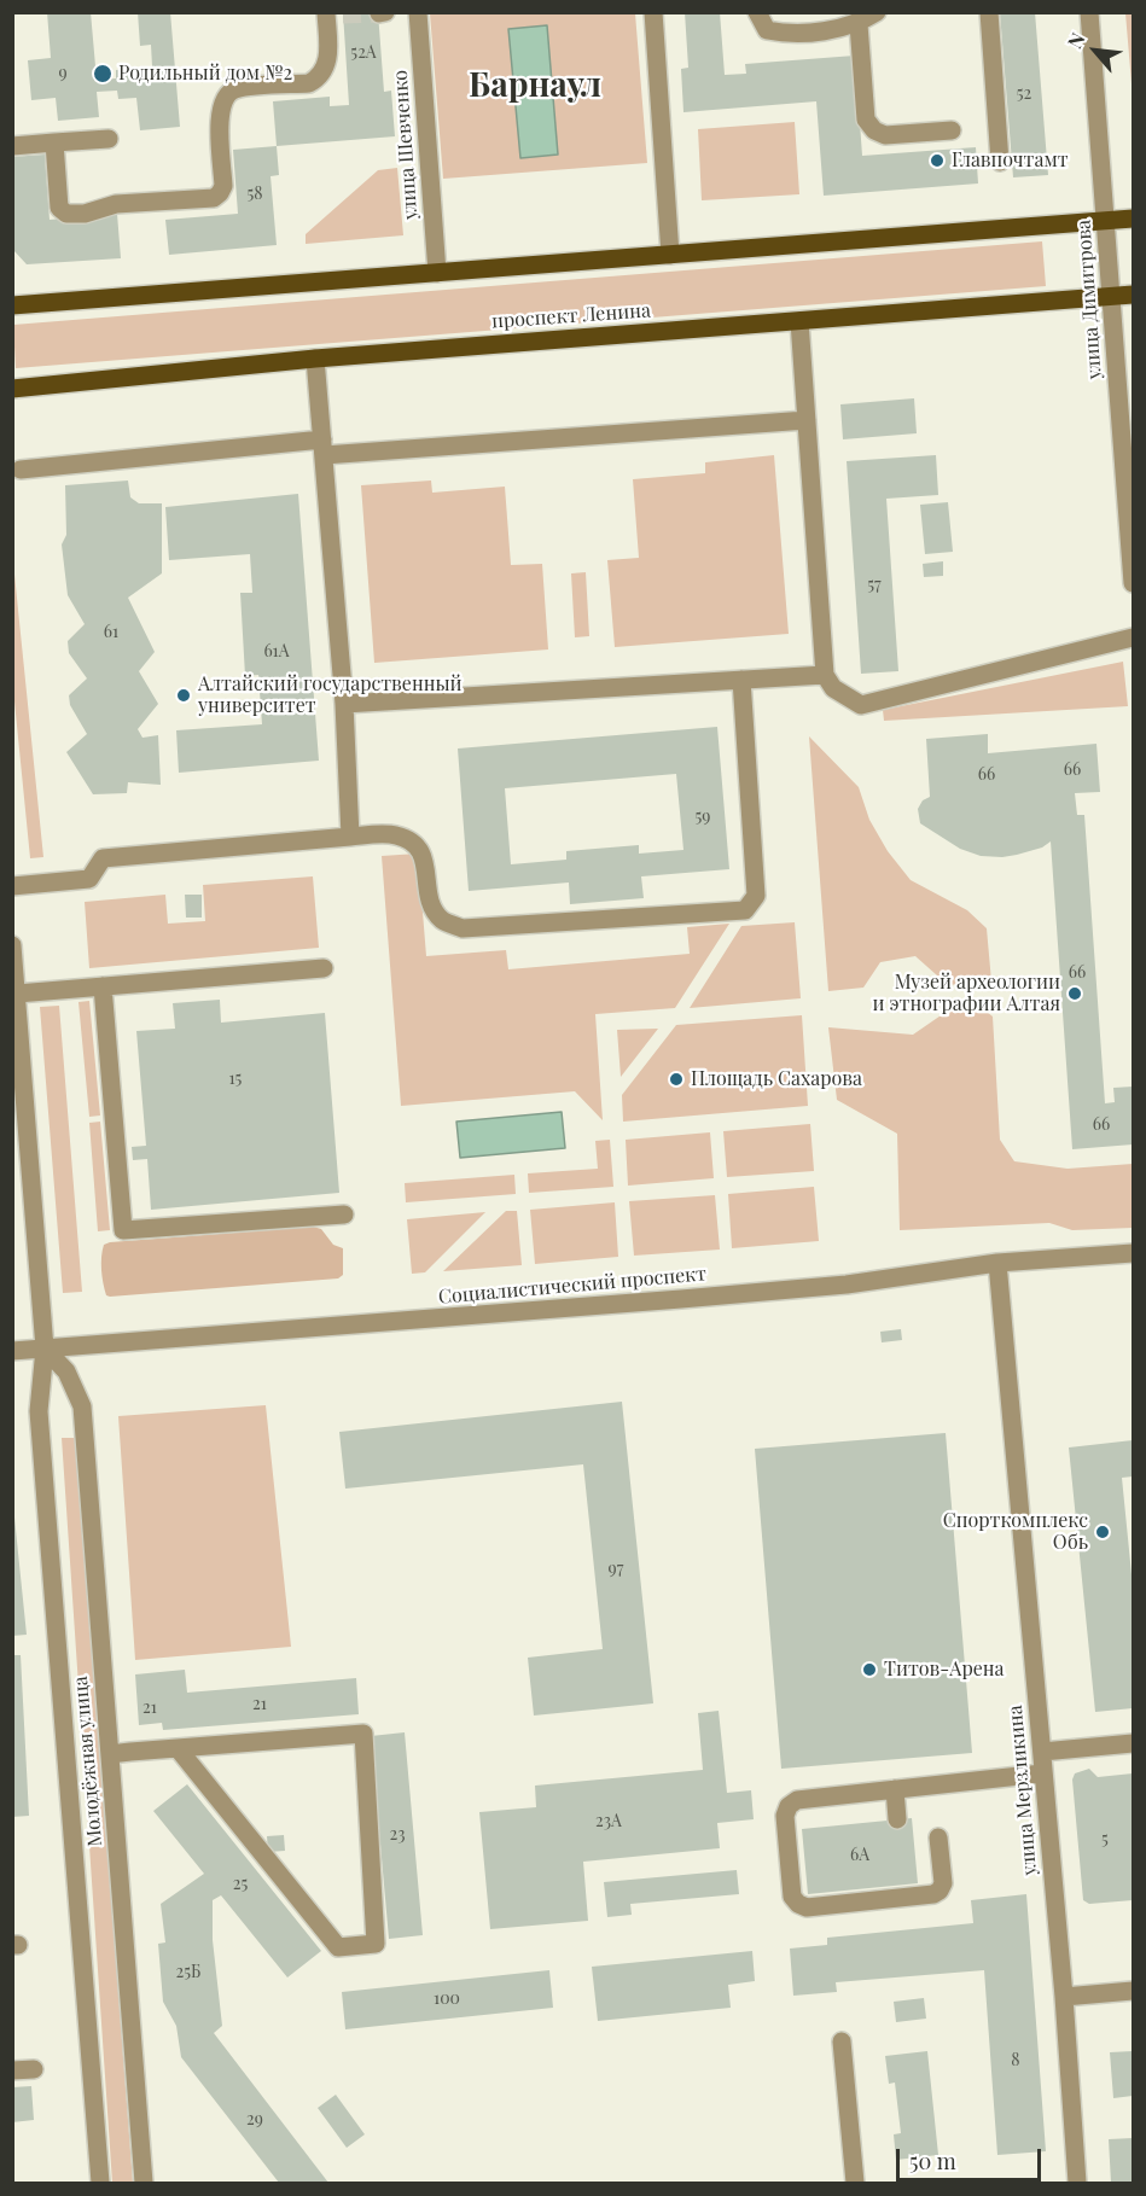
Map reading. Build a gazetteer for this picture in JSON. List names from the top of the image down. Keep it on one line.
{"streets":{"main road":["проспект Ленина"],"street":["улица Шевченко","улица Димитрова","Социалистический проспект","Молодёжная улица","улица Мерзликина"]},"crossings":[["улица Димитрова","проспект Ленина"],["Социалистический проспект","Молодёжная улица"],["Социалистический проспект","улица Мерзликина"]],"districts":["Барнаул"],"places":["Родильный дом №2","Главпочтамт","Алтайский государственный университет","Музей археологии и этнографии Алтая","Площадь Сахарова","Спорткомплекс Обь","Титов-Арена"],"house_numbers":["52А","9","52","58","57","61","61А","66","66","59","66","15","66","97","21","21","23А","23","5","6А","25","25Б","100","8","29"],"scale_bar":"50 m","north":"top left"}
